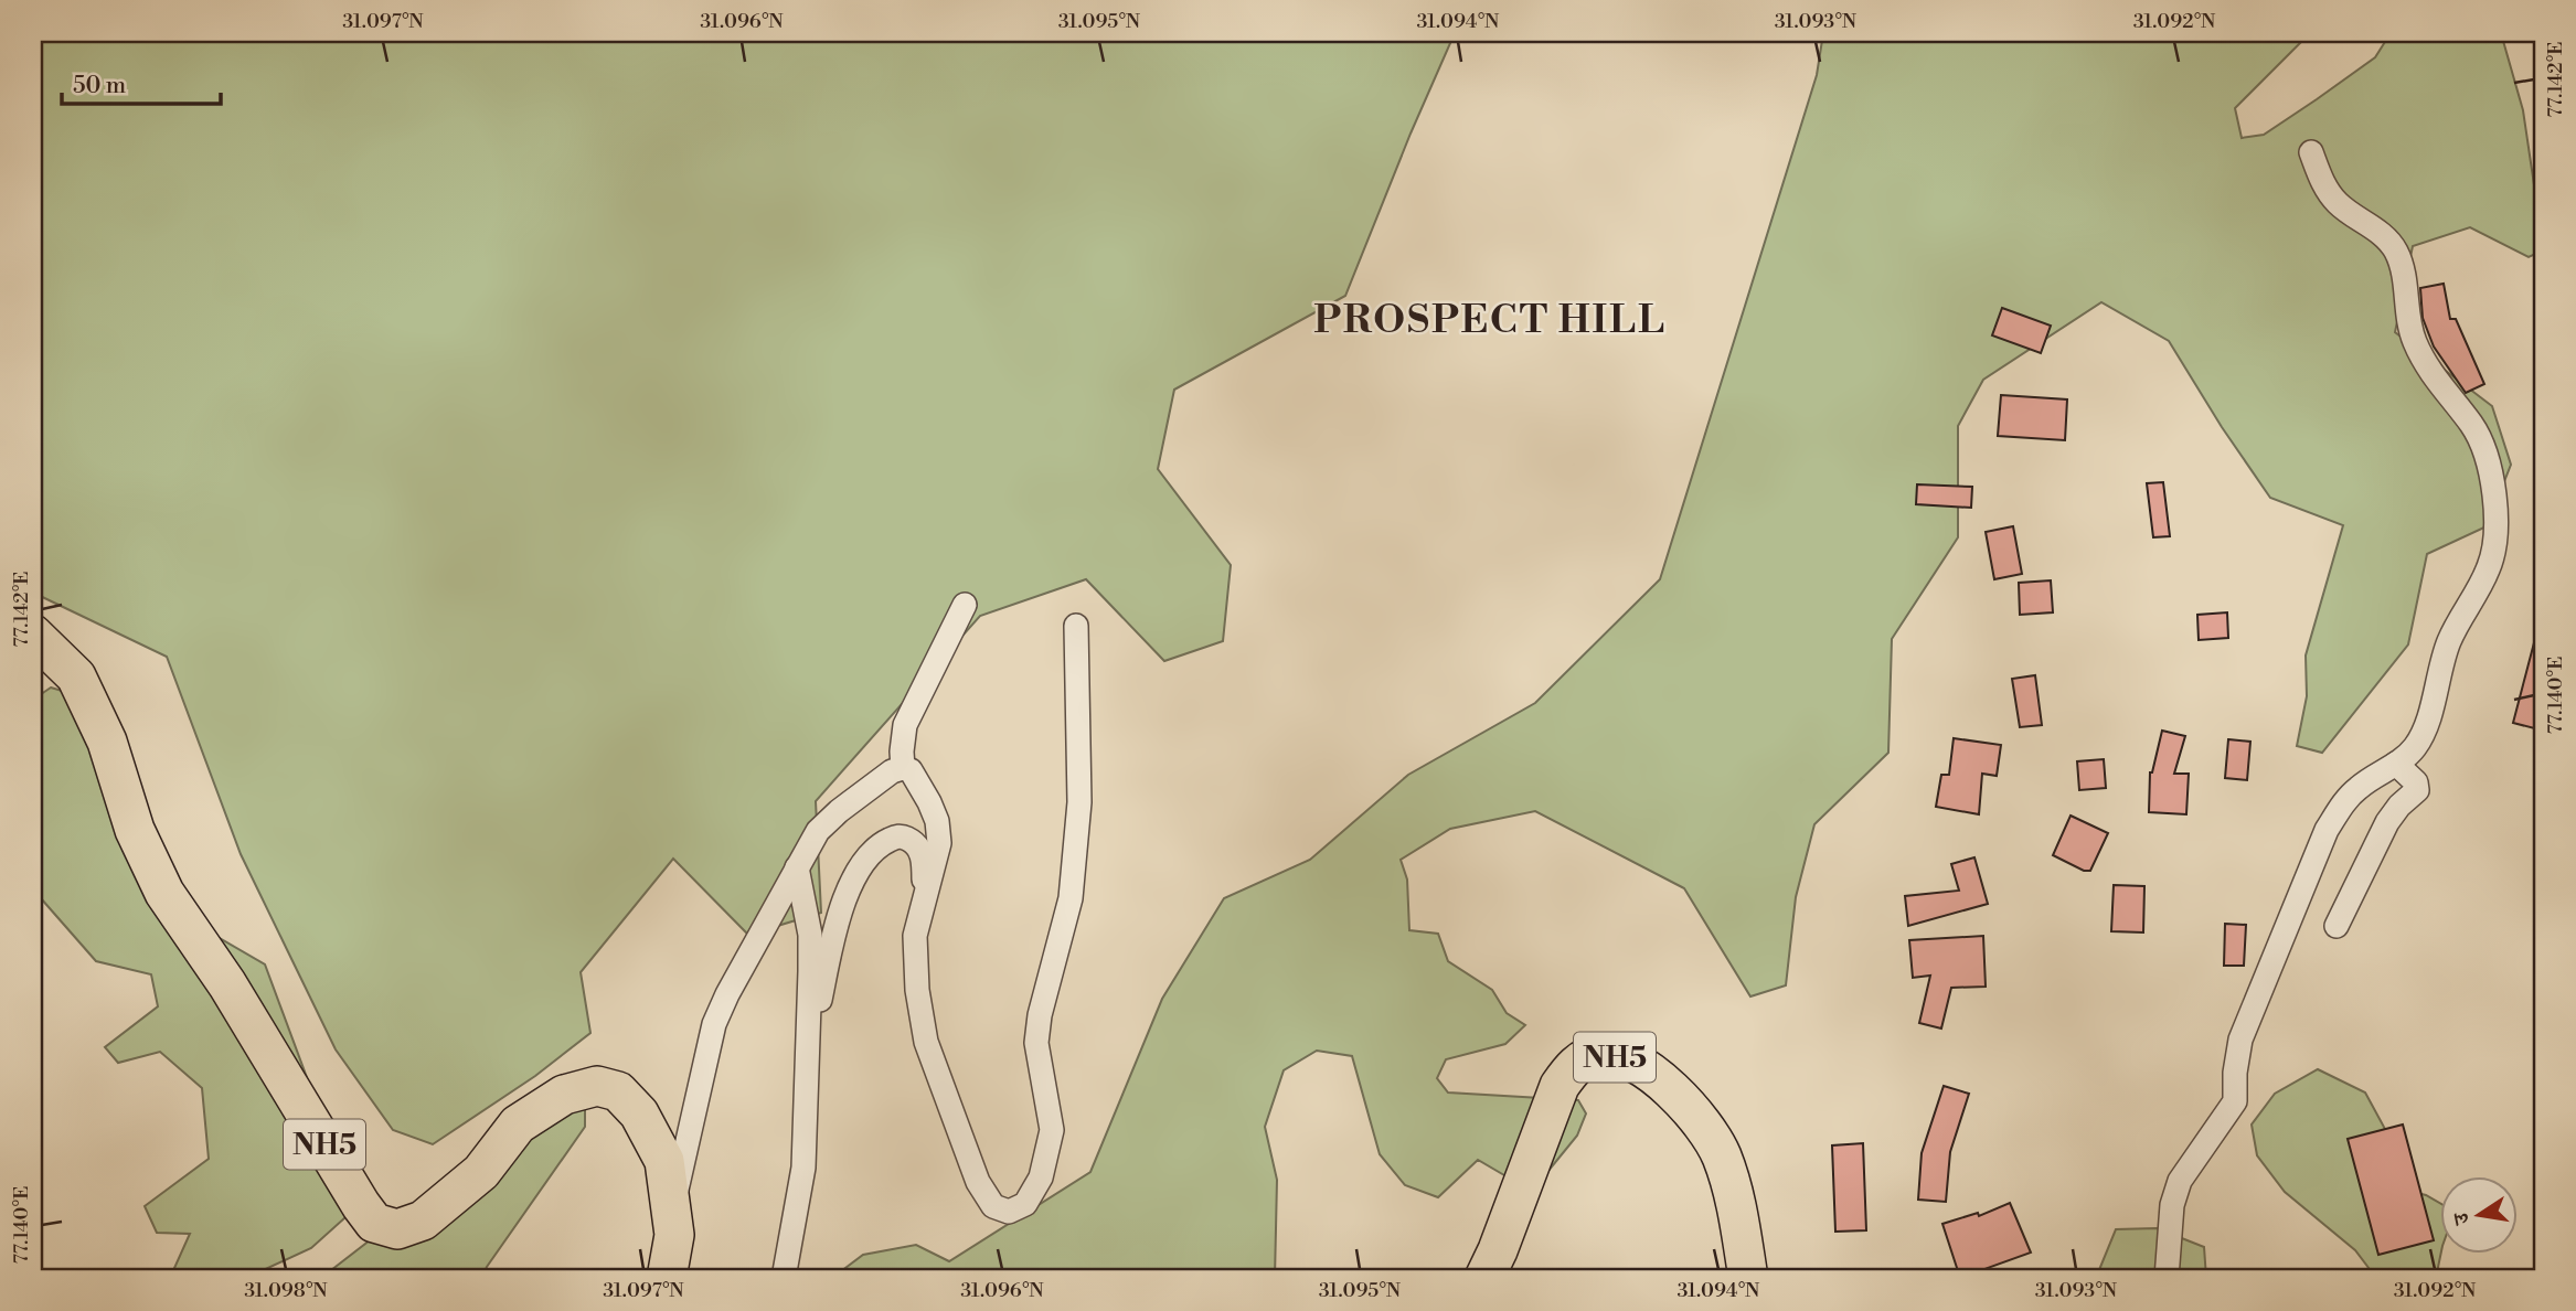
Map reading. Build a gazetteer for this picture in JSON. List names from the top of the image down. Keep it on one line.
{"streets":{"highway":["NH5"]},"districts":["PROSPECT HILL"],"scale_bar":"50 m","north":"left","coordinates":["31.097°N","31.096°N","31.095°N","31.094°N","31.093°N","31.092°N","77.142°E","77.140°E","31.098°N"]}
